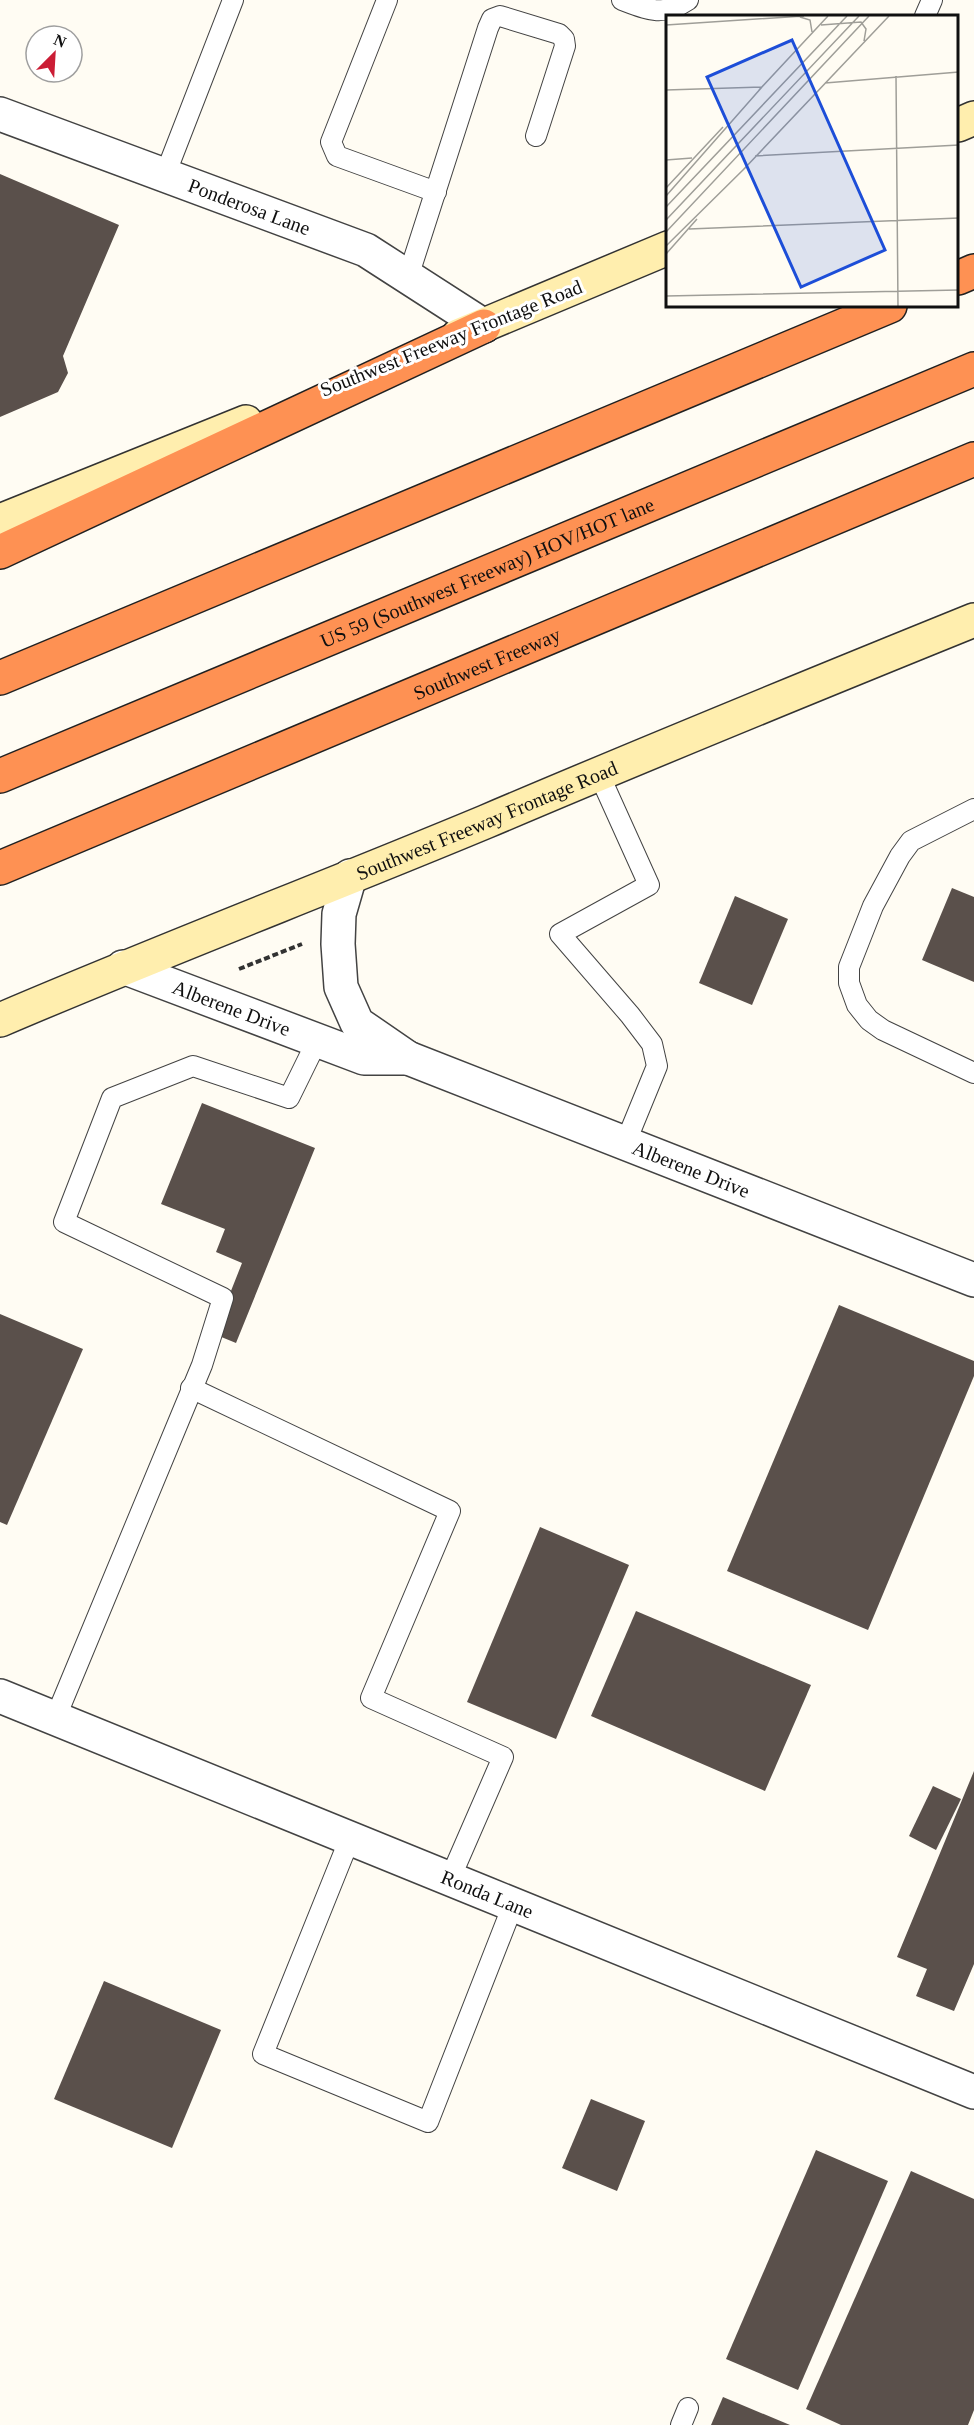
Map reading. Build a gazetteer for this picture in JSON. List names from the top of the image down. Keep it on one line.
{"streets":{"highway":["US 59 (Southwest Freeway) HOV/HOT lane","Southwest Freeway"],"main road":["Southwest Freeway Frontage Road"],"street":["Ponderosa Lane","Alberene Drive","Ronda Lane"]},"crossings":[["Ponderosa Lane","Southwest Freeway Frontage Road"],["Southwest Freeway Frontage Road","Alberene Drive"]],"north":"top right"}
